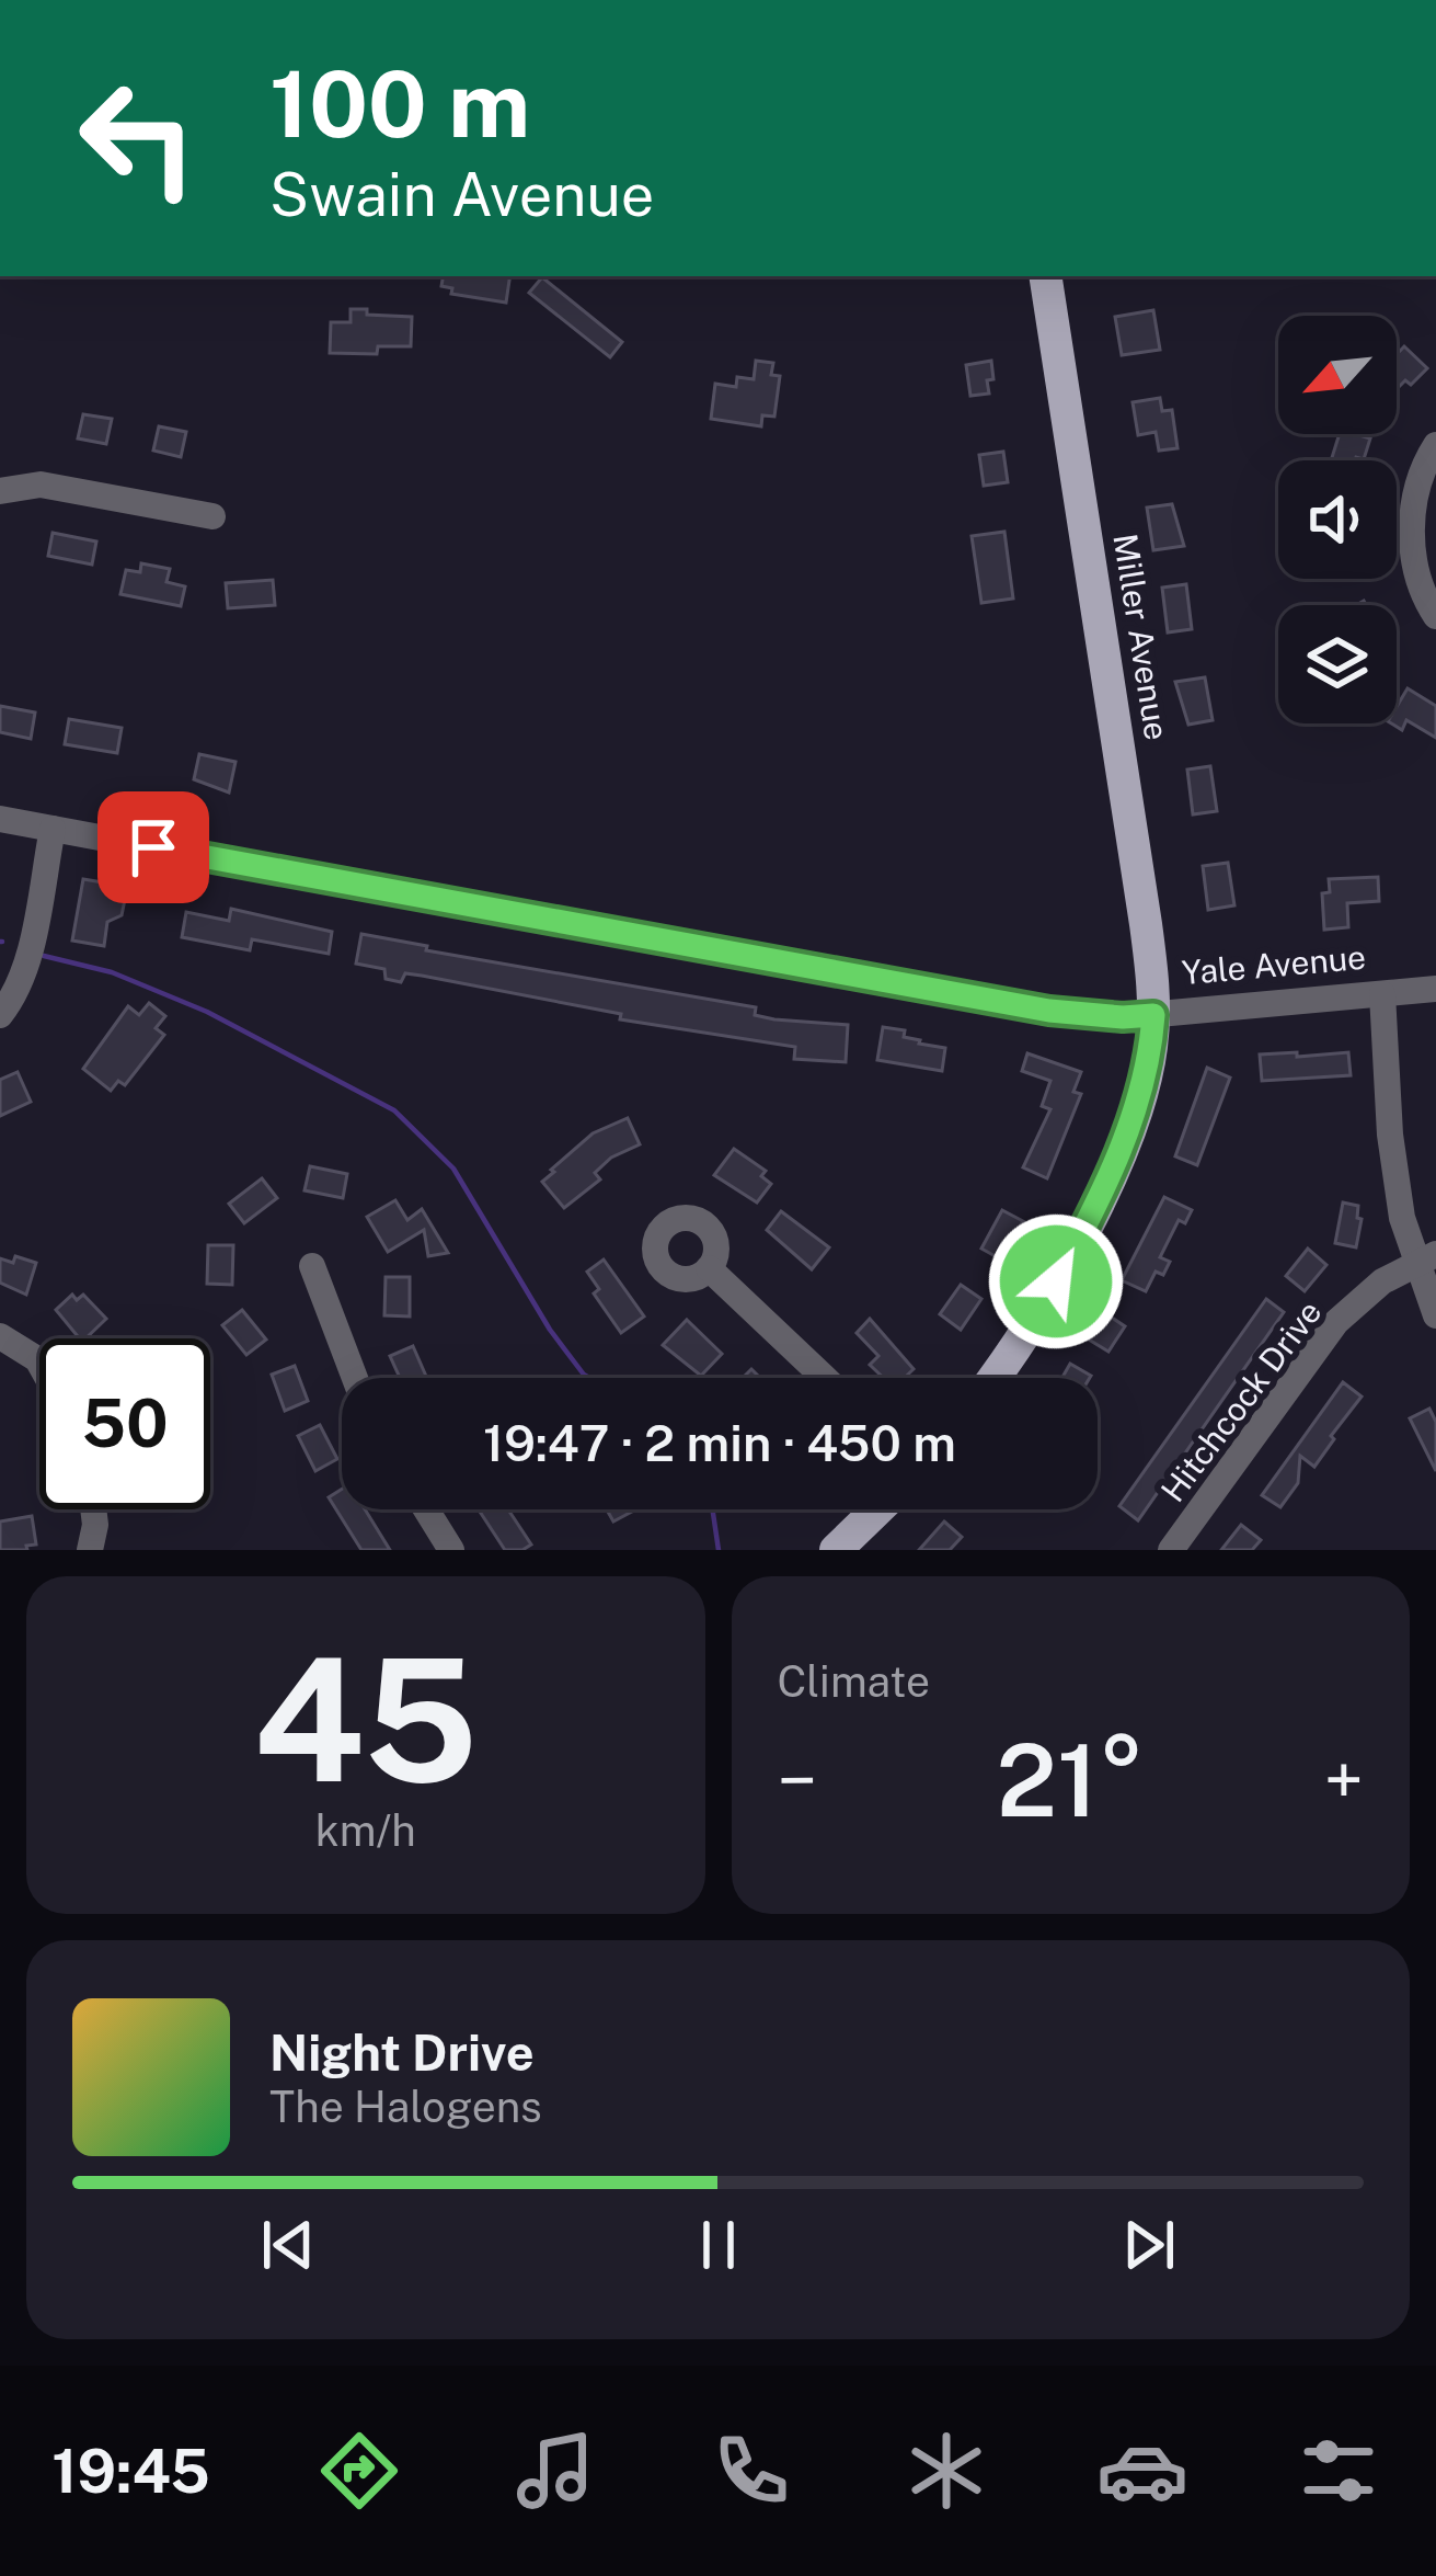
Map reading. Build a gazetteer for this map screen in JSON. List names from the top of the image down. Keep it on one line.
{"streets":{"main road":["Miller Avenue","Yale Avenue"],"street":["Hitchcock Drive"]},"crossings":[["Miller Avenue","Yale Avenue"]],"north":"bottom left","page":{"turn":["100 m","Swain Avenue"],"limit":"50","trip":"19:47 · 2 min · 450 m","tile":[["45","km/h"],"Climate"],"heat":["−","21°","+"],"song":["Night Drive","The Halogens"],"tabs":"19:45"}}
